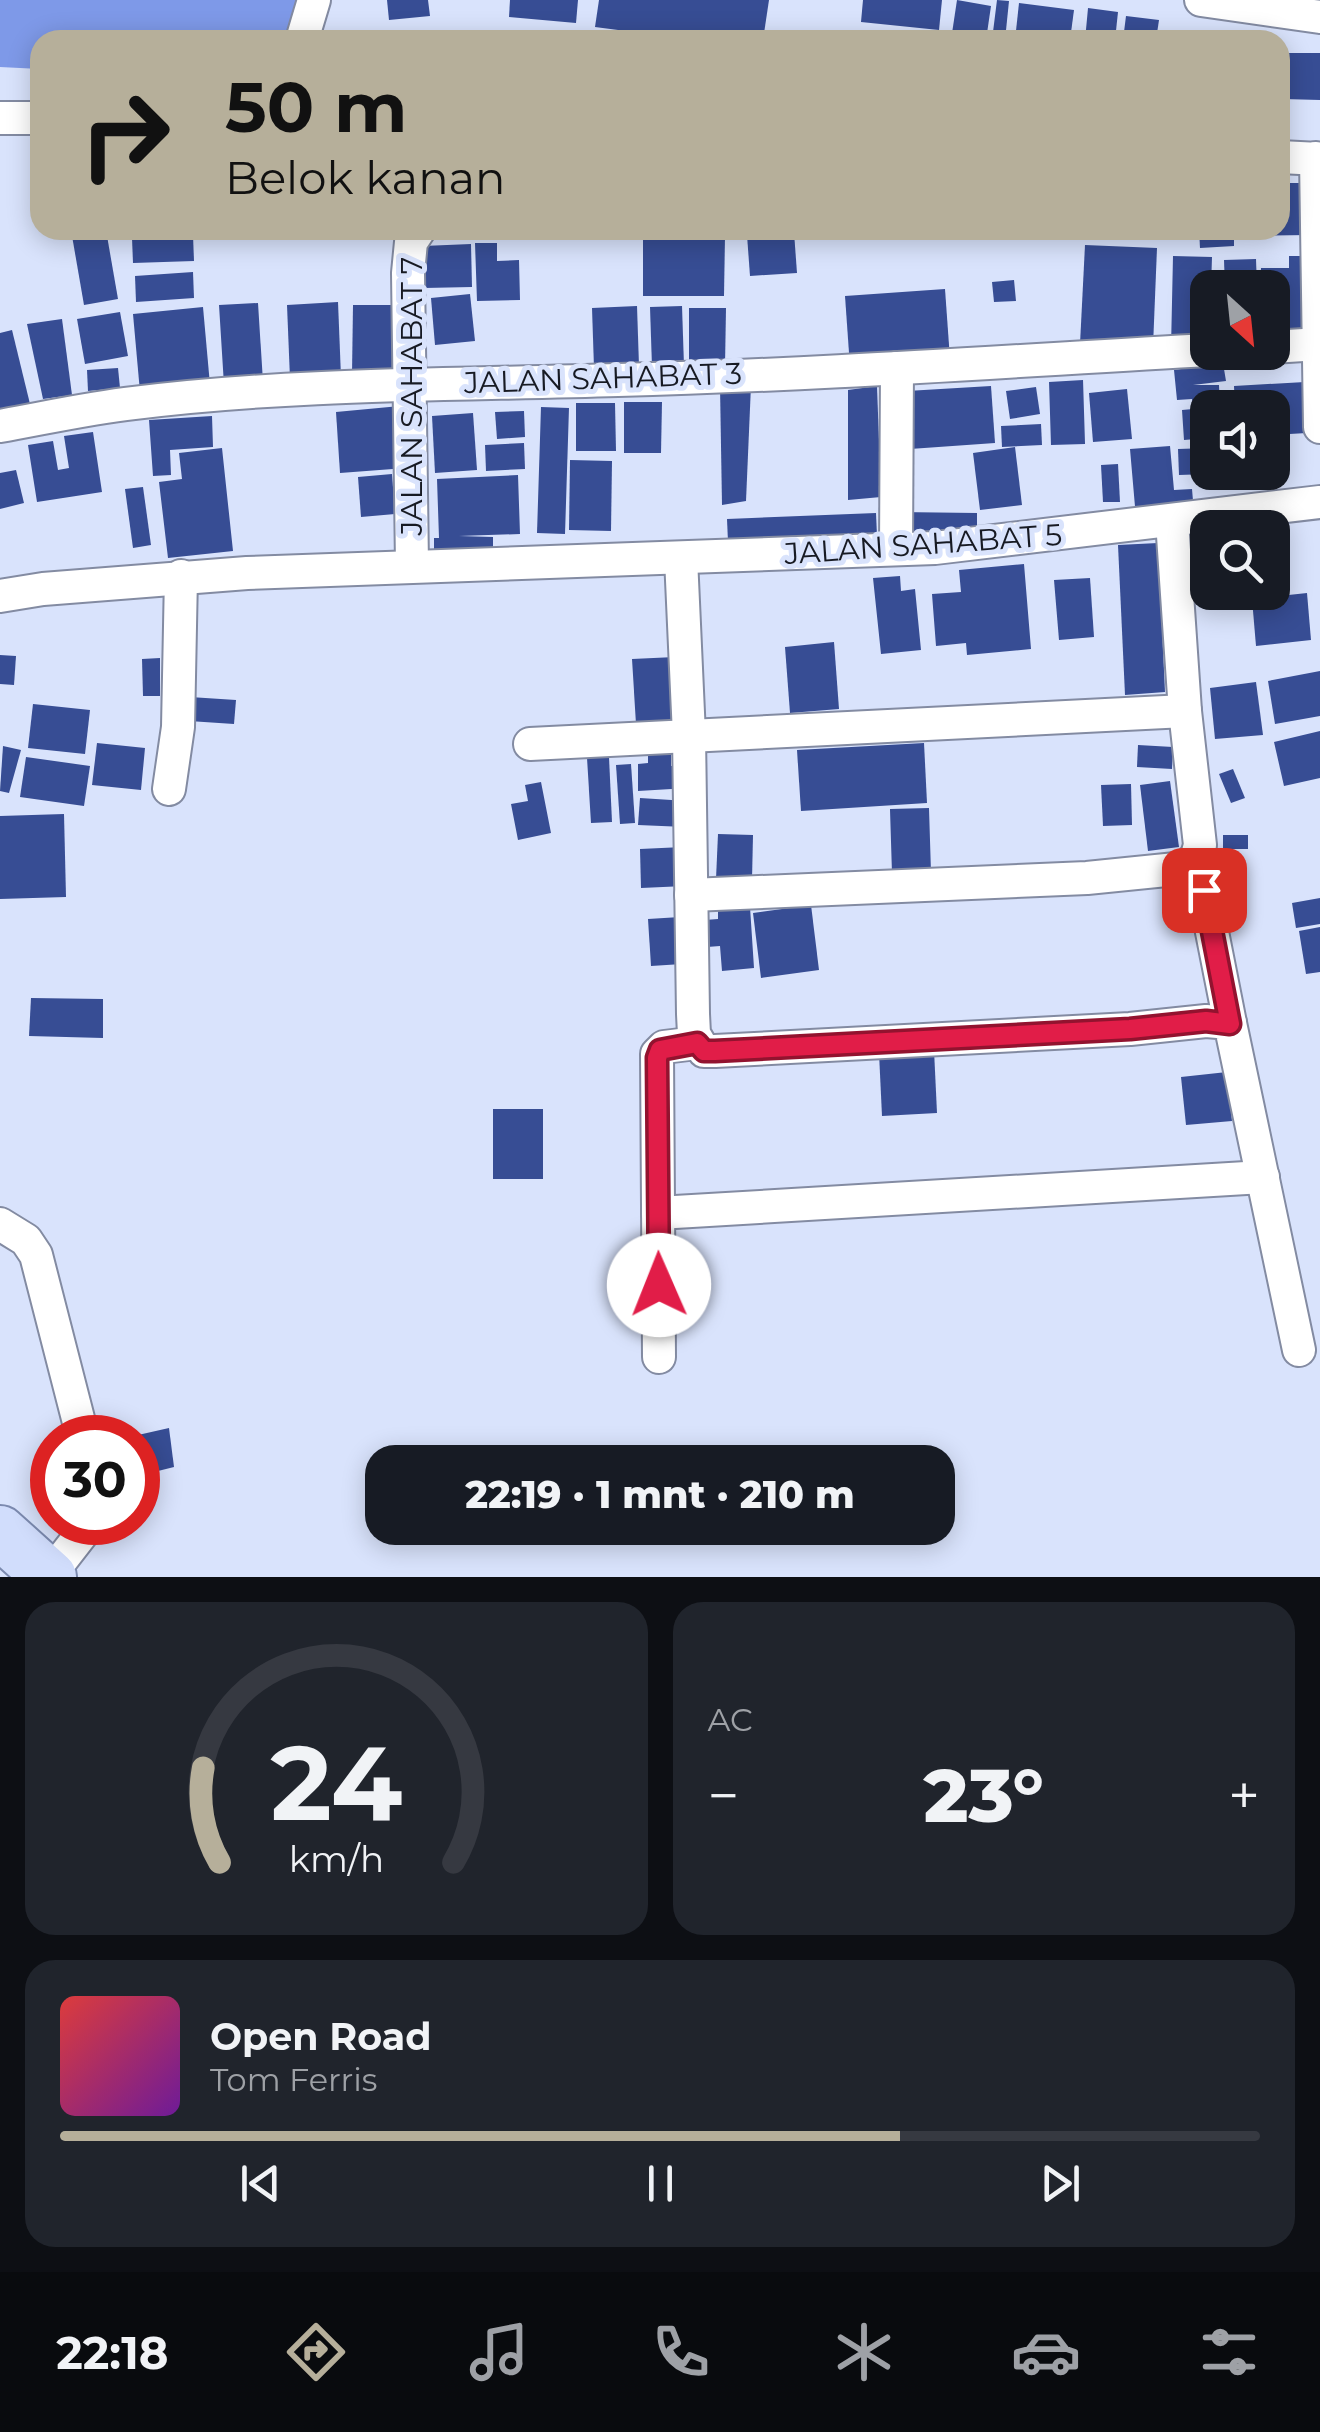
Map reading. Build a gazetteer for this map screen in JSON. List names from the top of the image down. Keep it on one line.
{"streets":{"street":["JALAN SAHABAT 3","JALAN SAHABAT 7","JALAN SAHABAT 5"]},"crossings":[["JALAN SAHABAT 3","JALAN SAHABAT 7"],["JALAN SAHABAT 7","JALAN SAHABAT 5"]],"north":"bottom right","page":{"turn":["50 m","Belok kanan"],"limit":"30","trip":"22:19 · 1 mnt · 210 m","tile":"AC","heat":["−","23°","+"],"song":["Open Road","Tom Ferris"],"tabs":"22:18","gauge":["24","km/h"]}}
